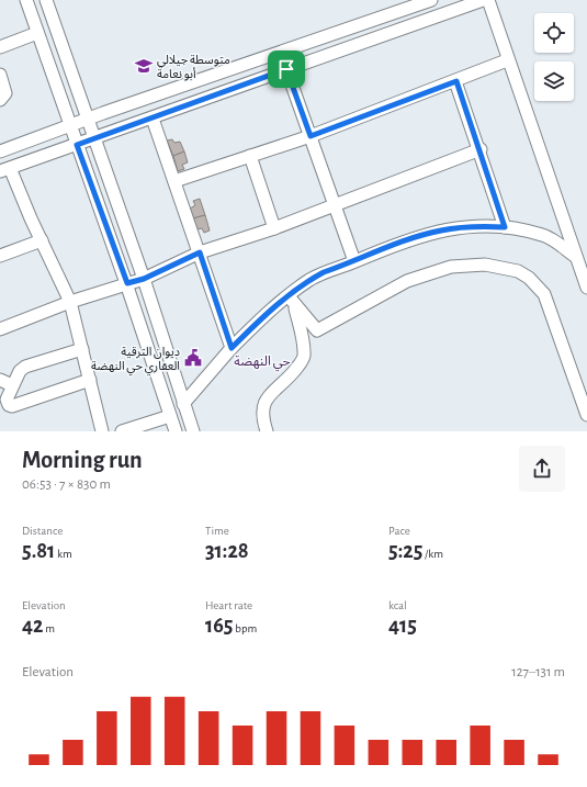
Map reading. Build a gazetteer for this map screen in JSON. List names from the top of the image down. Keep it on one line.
{"districts":["حي النهضة"],"places":{"school or university":["متوسطة جيلالي أبو نعامة"],"public building":["ديوان الترقية العقاري حي النهضة"]},"page":{"heading":["Morning run","06:53 · 7 × 830 m"],"stats":[["Distance","5.81 km"],["Time","31:28"],["Pace","5:25 /km"],["Elevation","42 m"],["Heart rate","165 bpm"],["kcal","415"]],"chart":["Elevation","127–131 m"]}}
